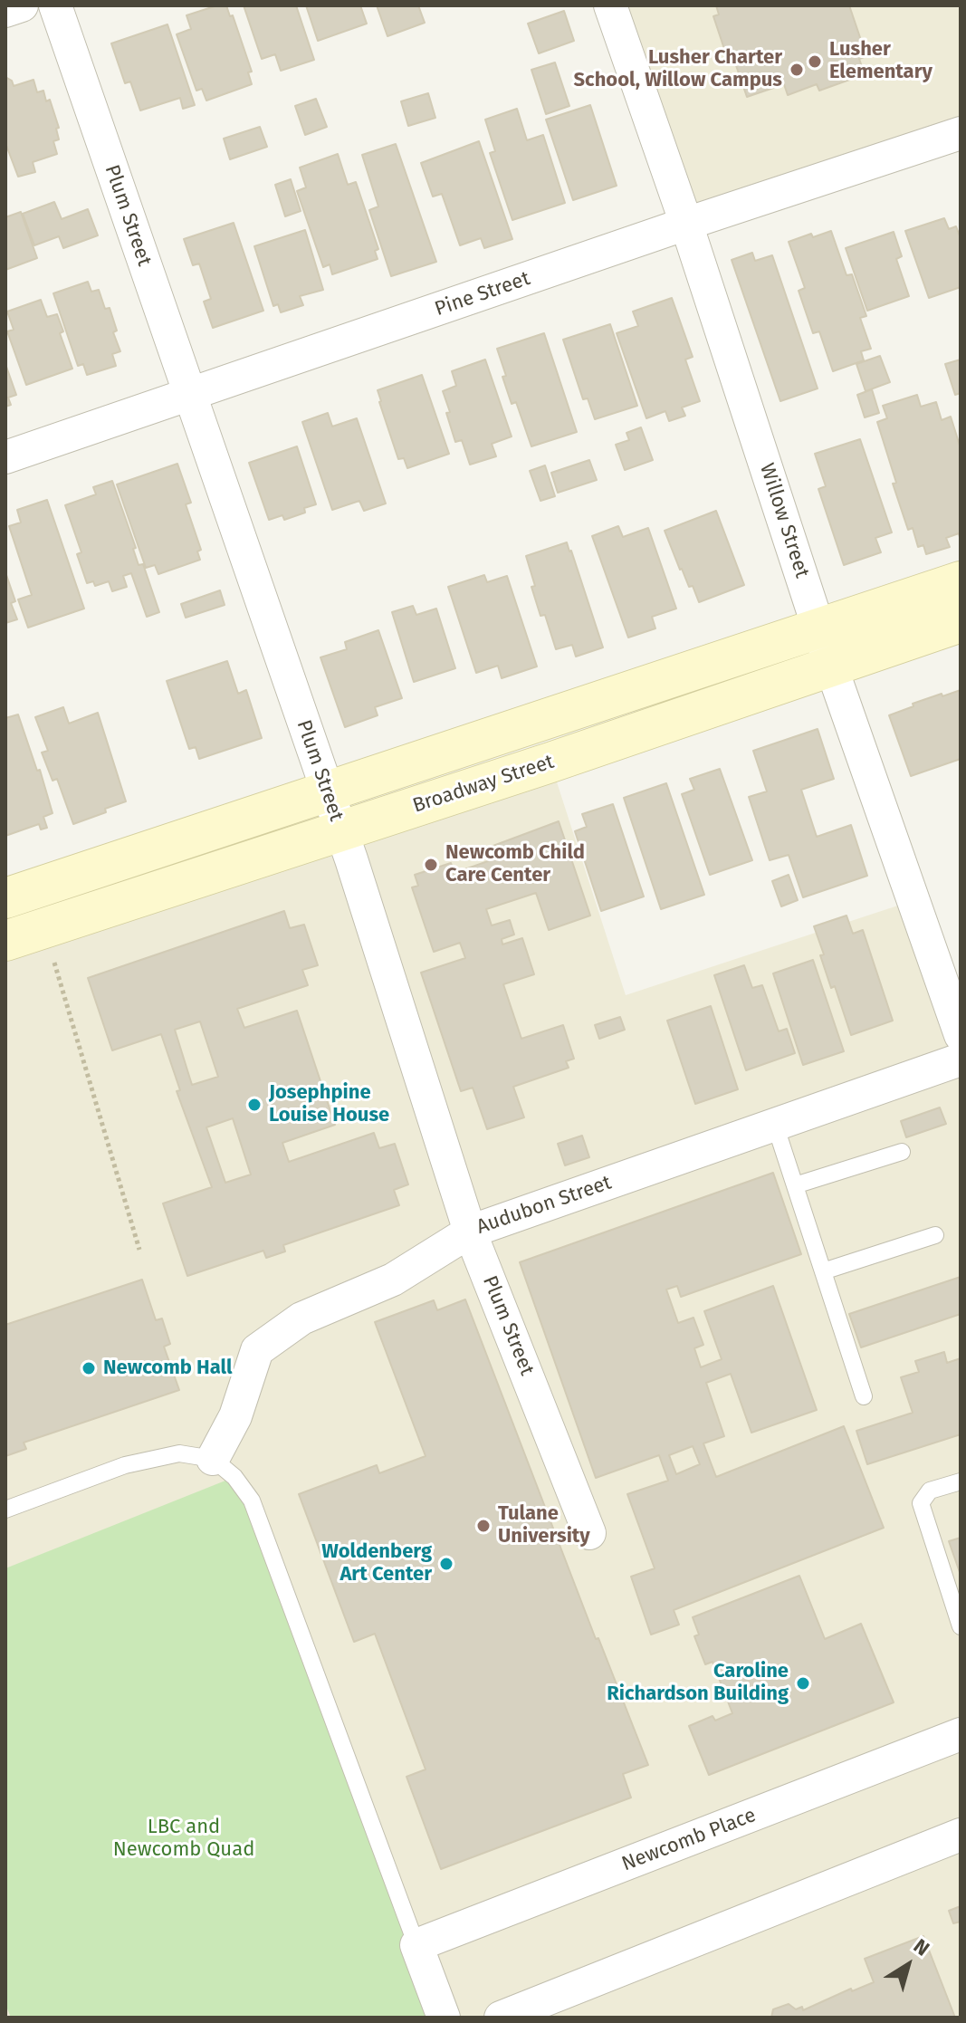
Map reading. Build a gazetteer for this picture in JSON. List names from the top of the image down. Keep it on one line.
{"streets":{"street":["Plum Street","Pine Street","Willow Street","Broadway Street","Audubon Street","Newcomb Place"]},"crossings":[["Plum Street","Pine Street"],["Plum Street","Broadway Street"],["Plum Street","Audubon Street"],["Pine Street","Willow Street"],["Willow Street","Broadway Street"]],"parks":["LBC and Newcomb Quad"],"places":["Lusher Elementary","Lusher Charter School, Willow Campus","Newcomb Child Care Center","Josephpine Louise House","Newcomb Hall","Tulane University","Woldenberg Art Center","Caroline Richardson Building"],"north":"top right"}
